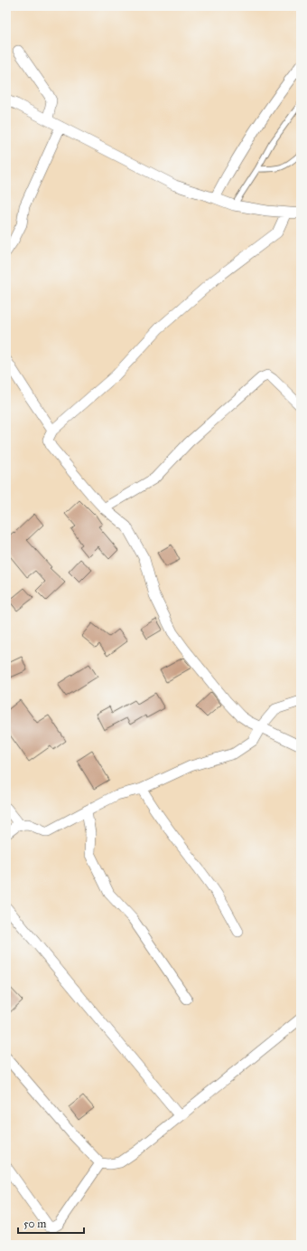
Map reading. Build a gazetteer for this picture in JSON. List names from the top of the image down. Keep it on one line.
{"scale_bar":"50 m"}
